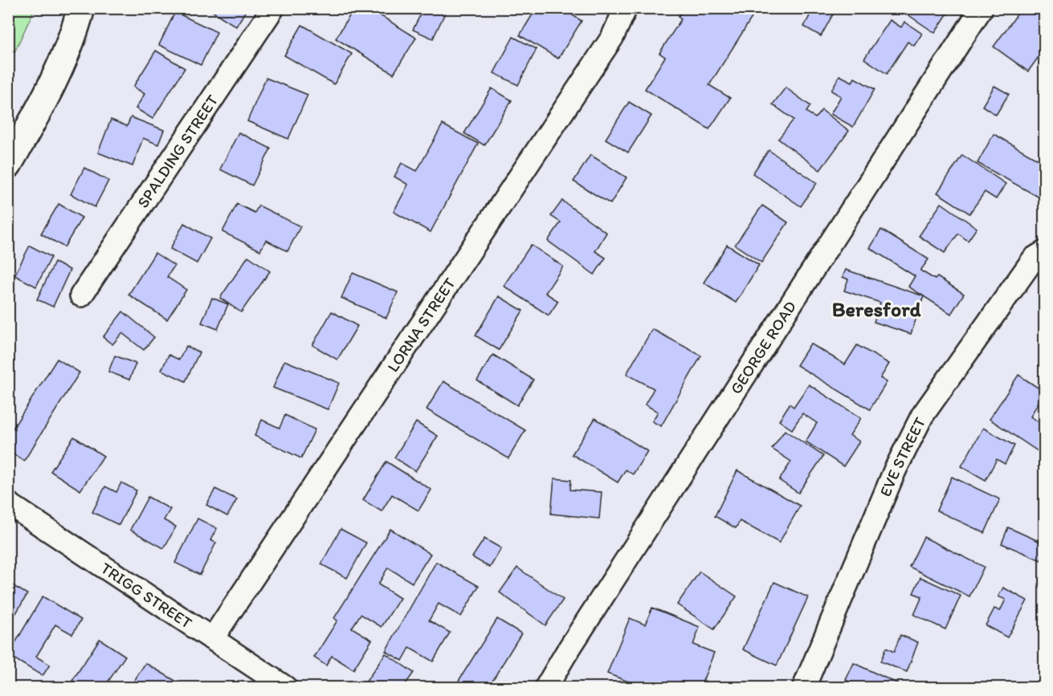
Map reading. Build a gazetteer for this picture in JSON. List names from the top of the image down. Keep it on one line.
{"streets":{"street":["SPALDING STREET","LORNA STREET","GEORGE ROAD","EVE STREET","TRIGG STREET"]},"crossings":[["LORNA STREET","TRIGG STREET"]],"districts":["Beresford"]}
